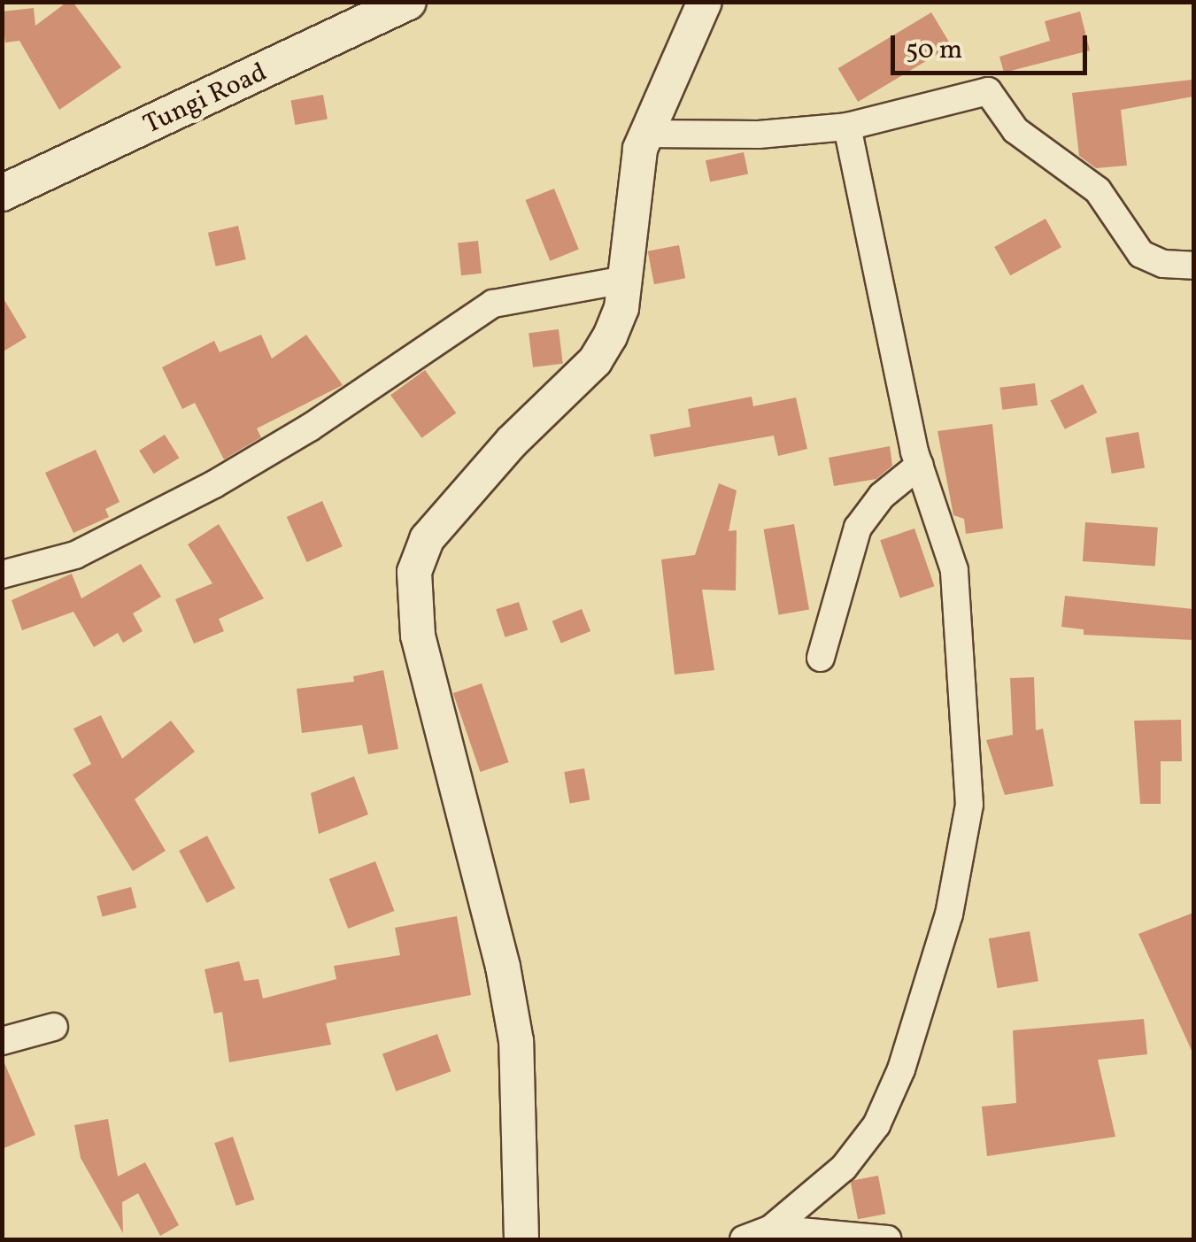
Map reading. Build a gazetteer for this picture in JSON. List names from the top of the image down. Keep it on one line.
{"streets":{"main road":["Tungi Road"]},"scale_bar":"50 m"}
